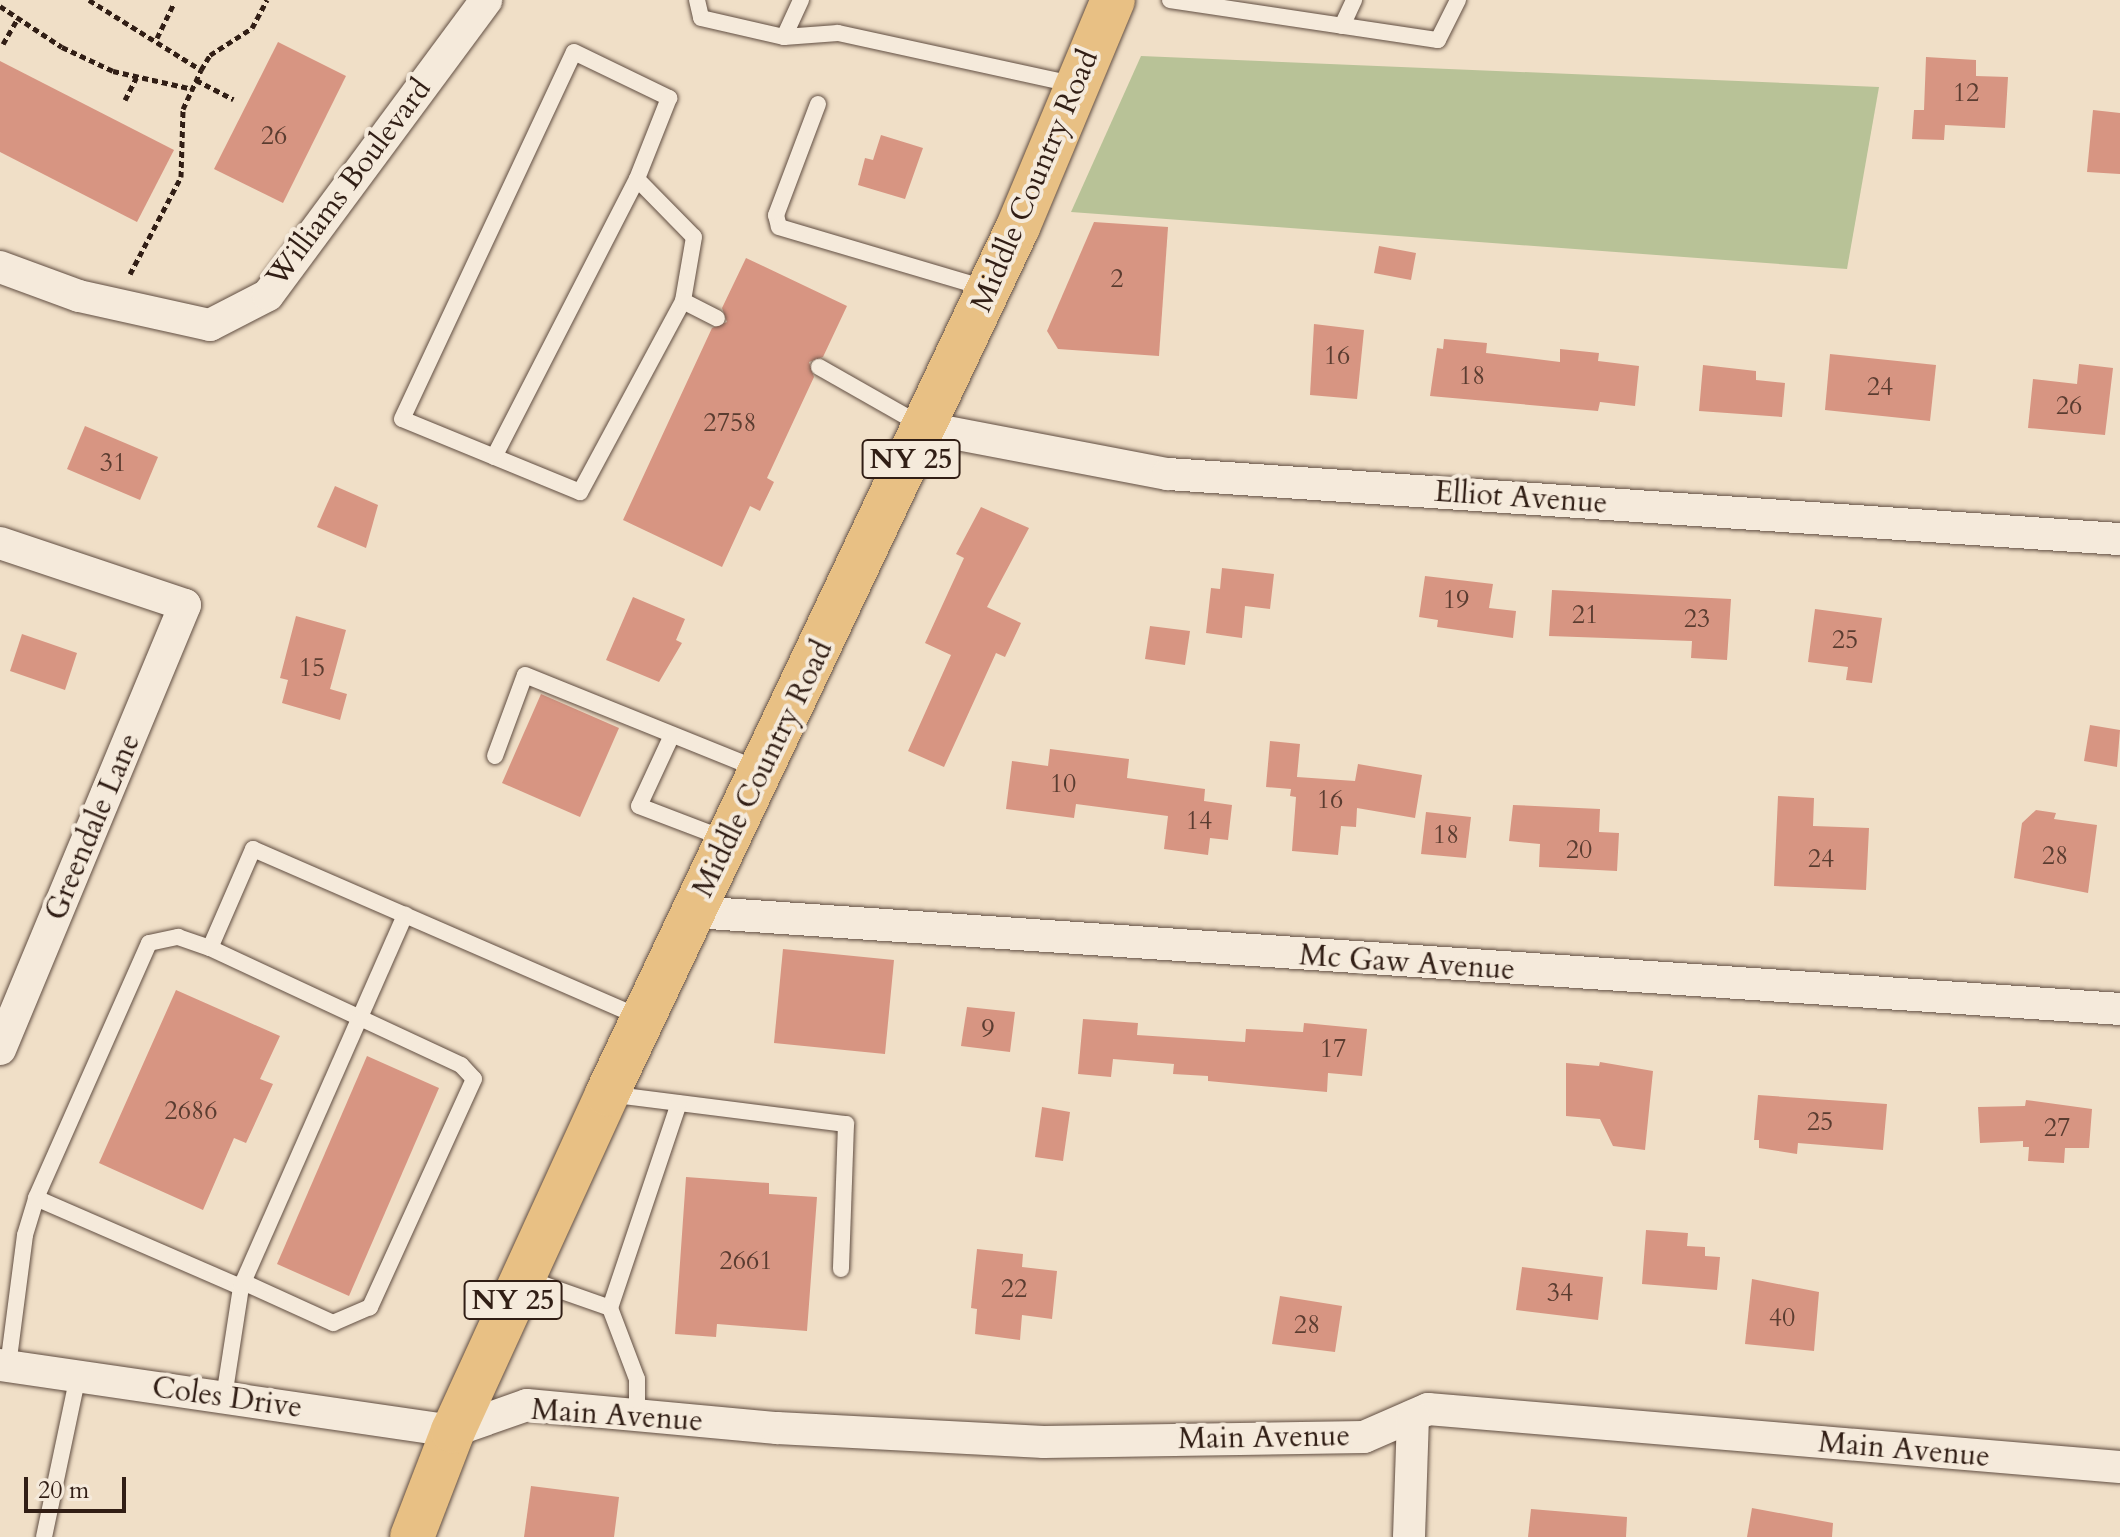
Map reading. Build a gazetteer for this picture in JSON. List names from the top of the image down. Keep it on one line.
{"streets":{"main road":["Middle Country Road","NY 25"],"street":["Williams Boulevard","Elliot Avenue","Greendale Lane","Mc Gaw Avenue","Coles Drive","Main Avenue"]},"crossings":[["Middle Country Road","Elliot Avenue"],["Middle Country Road","Mc Gaw Avenue"],["Middle Country Road","Coles Drive"],["Middle Country Road","Main Avenue"],["Coles Drive","Main Avenue"]],"house_numbers":["12","26","2","16","18","24","26","2758","31","19","21","23","25","15","10","16","14","18","20","28","24","9","17","2686","25","27","2661","22","34","40","28"],"scale_bar":"20 m"}
